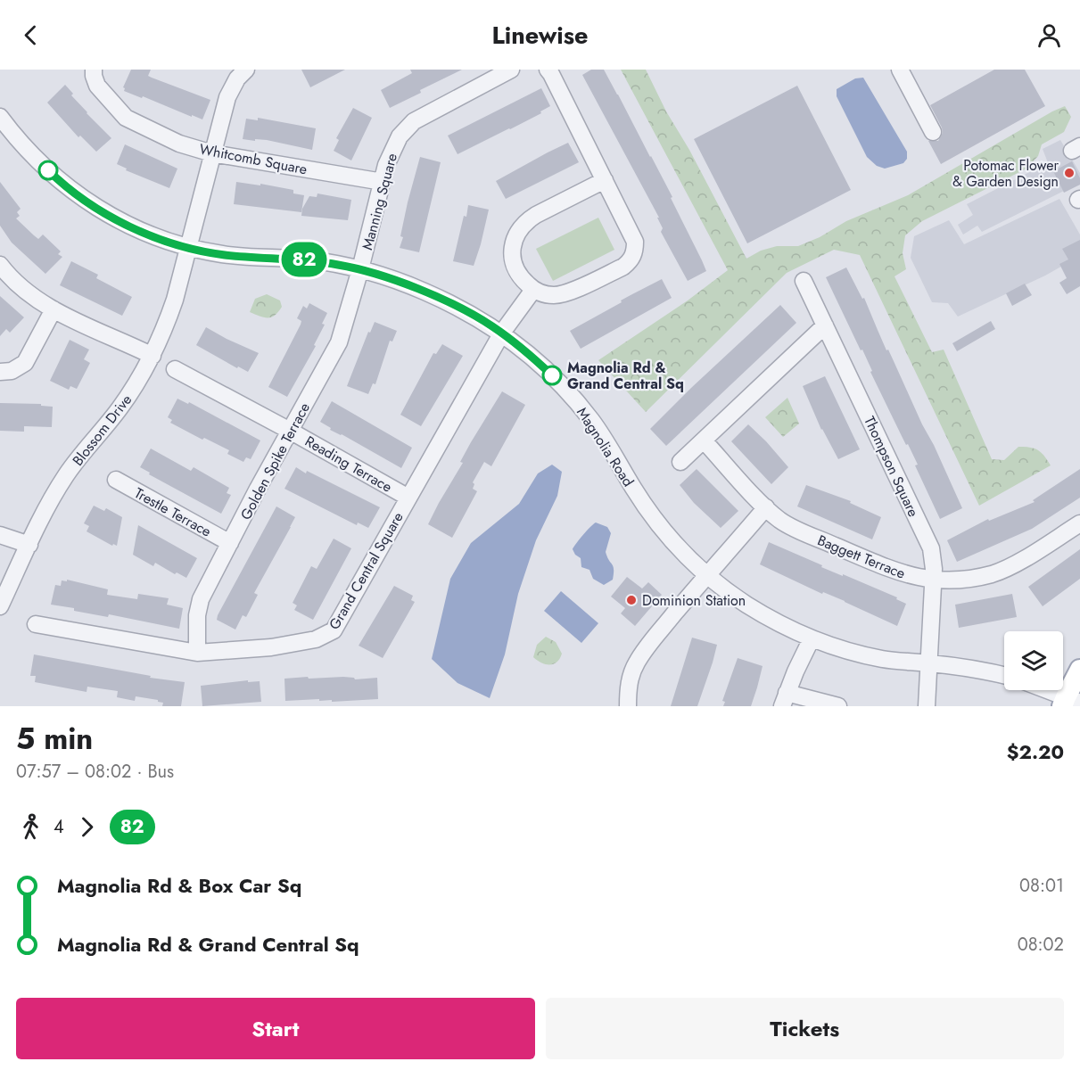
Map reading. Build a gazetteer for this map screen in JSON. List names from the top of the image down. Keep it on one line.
{"streets":{"street":["Whitcomb Square","Manning Square","Blossom Drive","Magnolia Road","Golden Spike Terrace","Reading Terrace","Thompson Square","Trestle Terrace","Baggett Terrace","Grand Central Square"]},"crossings":[["Whitcomb Square","Manning Square"],["Whitcomb Square","Blossom Drive"],["Manning Square","Magnolia Road"],["Manning Square","Golden Spike Terrace"],["Blossom Drive","Magnolia Road"],["Magnolia Road","Golden Spike Terrace"],["Magnolia Road","Thompson Square"],["Magnolia Road","Grand Central Square"],["Golden Spike Terrace","Reading Terrace"],["Golden Spike Terrace","Trestle Terrace"],["Golden Spike Terrace","Grand Central Square"],["Reading Terrace","Grand Central Square"],["Thompson Square","Baggett Terrace"]],"places":["Potomac Flower & Garden Design","Magnolia Rd & Grand Central Sq","Dominion Station"],"lines":["bus line 82"],"page":{"header":"Linewise","on_map":"82","heading":["5 min","07:57 – 08:02 · Bus","$2.20"],"legs":["4","82"],"list":[{"name":"Magnolia Rd & Box Car Sq","value":"08:01"},{"name":"Magnolia Rd & Grand Central Sq","value":"08:02"}],"buttons":["Start","Tickets"]}}
